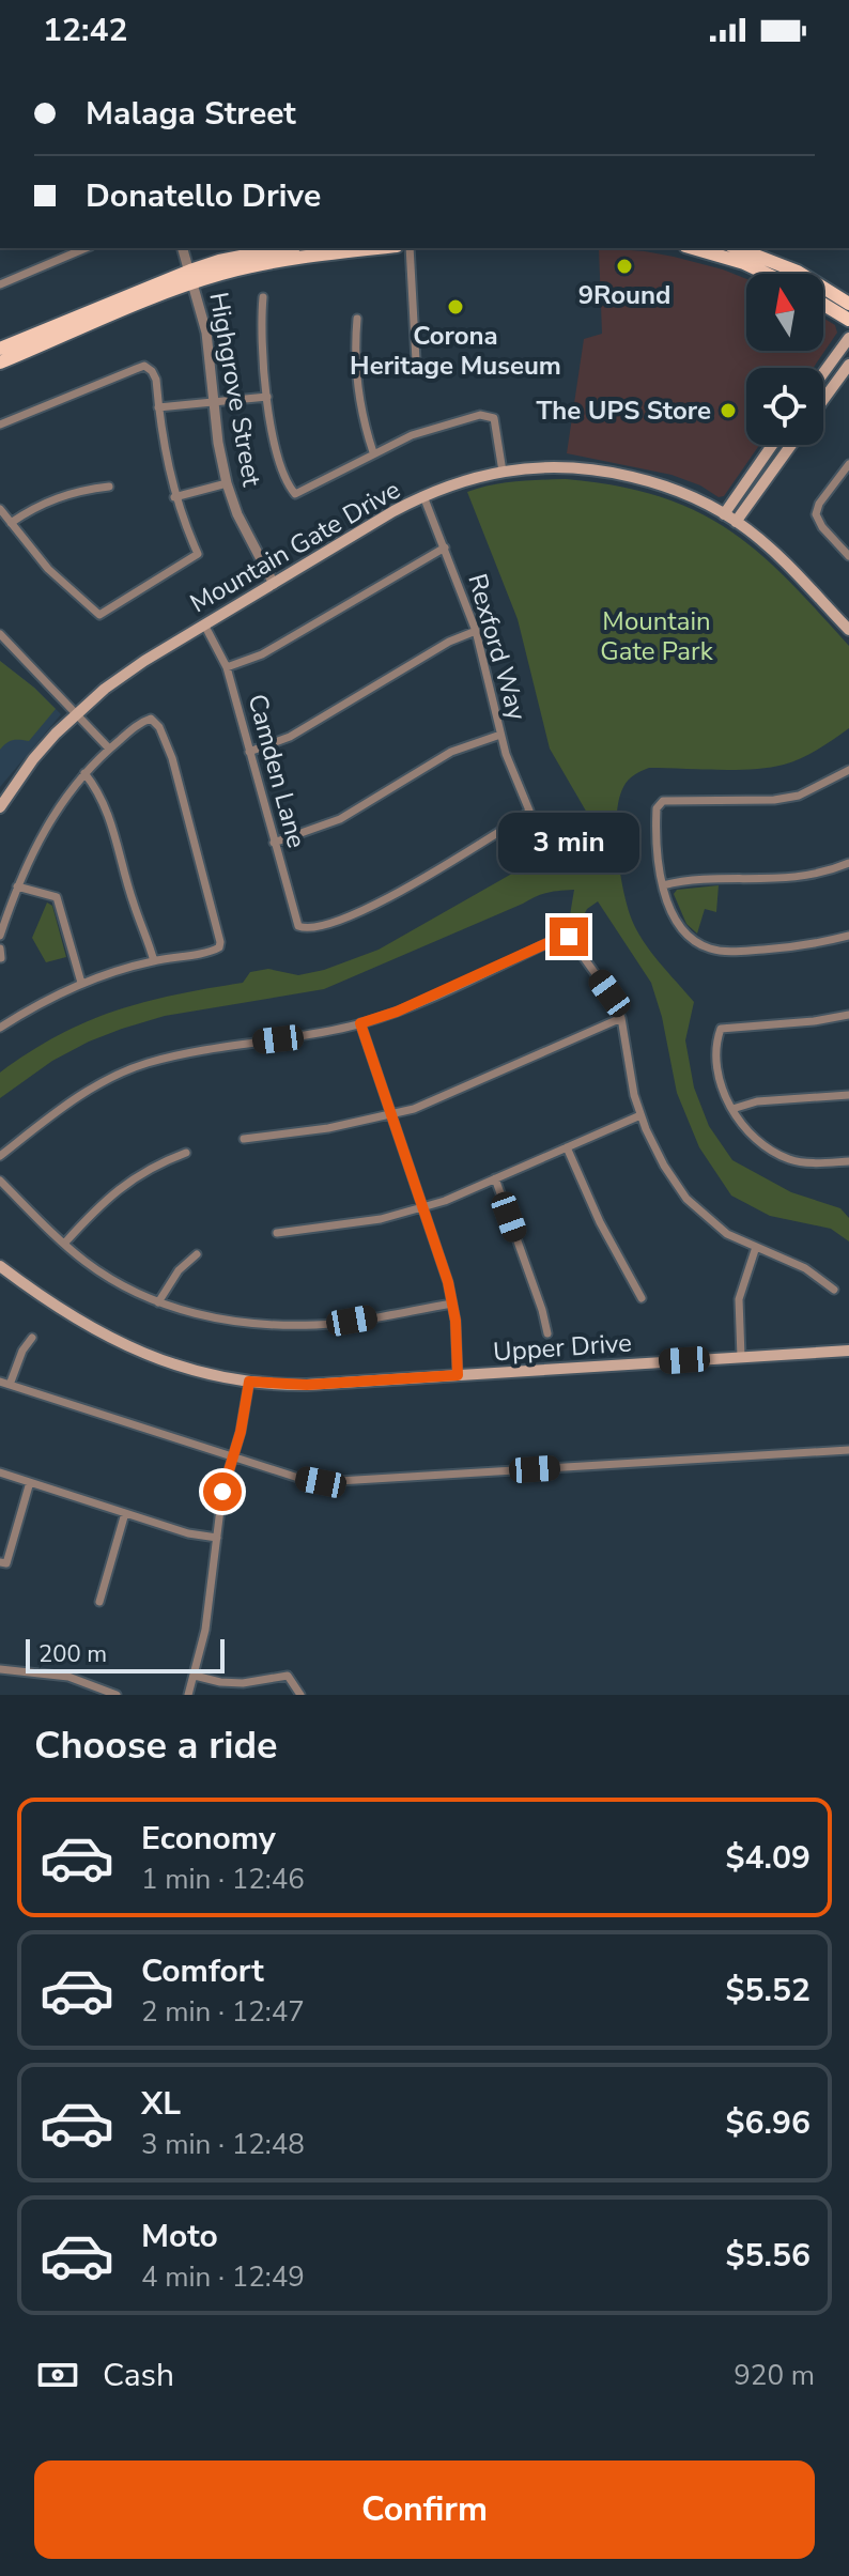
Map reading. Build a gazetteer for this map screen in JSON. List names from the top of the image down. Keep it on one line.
{"streets":{"main road":["Mountain Gate Drive","Upper Drive"],"street":["Highgrove Street","Rexford Way","Camden Lane"]},"crossings":[["Highgrove Street","Mountain Gate Drive"],["Mountain Gate Drive","Rexford Way"],["Mountain Gate Drive","Camden Lane"],["Rexford Way","Camden Lane"]],"parks":["Mountain Gate Park"],"places":["9Round","Corona Heritage Museum","The UPS Store"],"scale_bar":"200 m","north":"top","page":{"status":"12:42","banner":["Malaga Street","Donatello Drive"],"bubble":"3 min","scale":"200 m","heading":"Choose a ride","list":[{"name":"Economy","note":"1 min · 12:46","value":"$4.09"},{"name":"Comfort","note":"2 min · 12:47","value":"$5.52"},{"name":"XL","note":"3 min · 12:48","value":"$6.96"},{"name":"Moto","note":"4 min · 12:49","value":"$5.56"}],"pay":["Cash","920 m"],"buttons":"Confirm"}}
